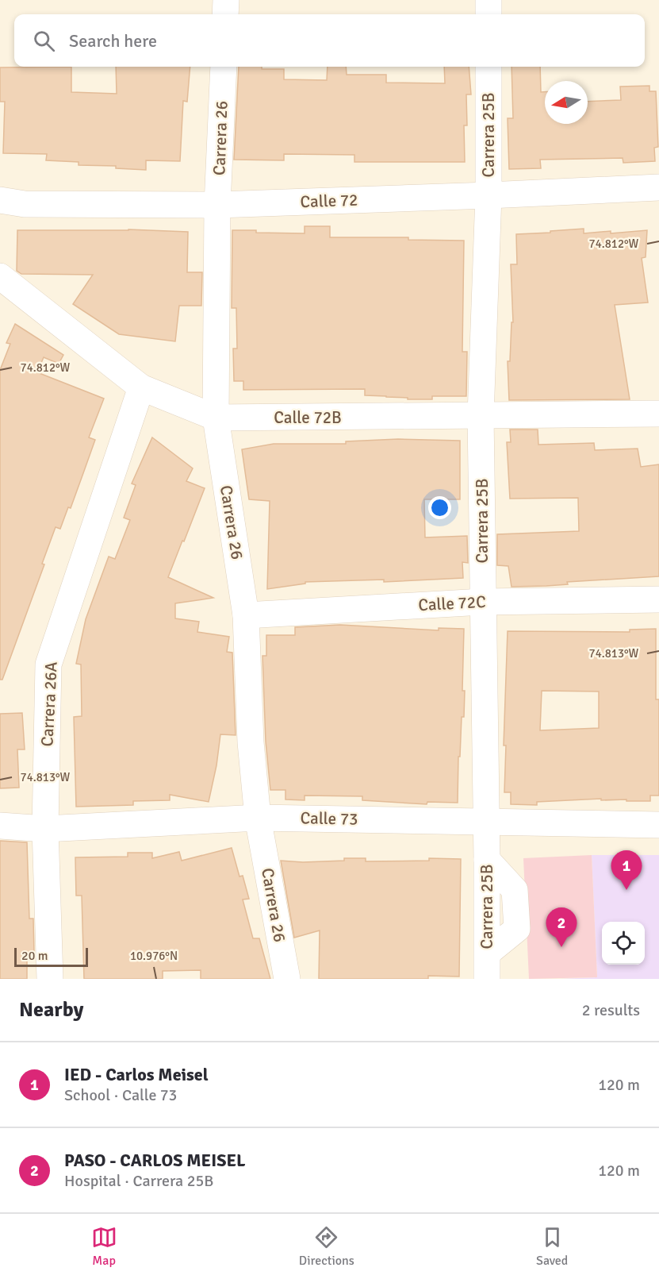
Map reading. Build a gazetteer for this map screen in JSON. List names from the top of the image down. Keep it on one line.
{"streets":{"street":["Carrera 25B","Carrera 26","Calle 72","Calle 72B","Calle 72C","Carrera 26A","Calle 73"]},"crossings":[["Carrera 25B","Calle 72"],["Carrera 25B","Calle 72B"],["Carrera 25B","Calle 72C"],["Carrera 25B","Calle 73"],["Carrera 26","Calle 72"],["Carrera 26","Calle 72B"],["Carrera 26","Calle 72C"],["Carrera 26","Calle 73"],["Calle 72B","Carrera 26A"],["Carrera 26A","Calle 73"]],"scale_bar":"20 m","north":"left","page":{"search":"Search here","pins":["1","2"],"scale":"20 m","heading":["Nearby","2 results"],"list":[{"mark":"1","name":"IED - Carlos Meisel","note":"School · Calle 73","value":"120 m"},{"mark":"2","name":"PASO - CARLOS MEISEL","note":"Hospital · Carrera 25B","value":"120 m"}],"nav":["Map","Directions","Saved"]},"coordinates":["74.812°W","74.813°W","10.976°N"]}
